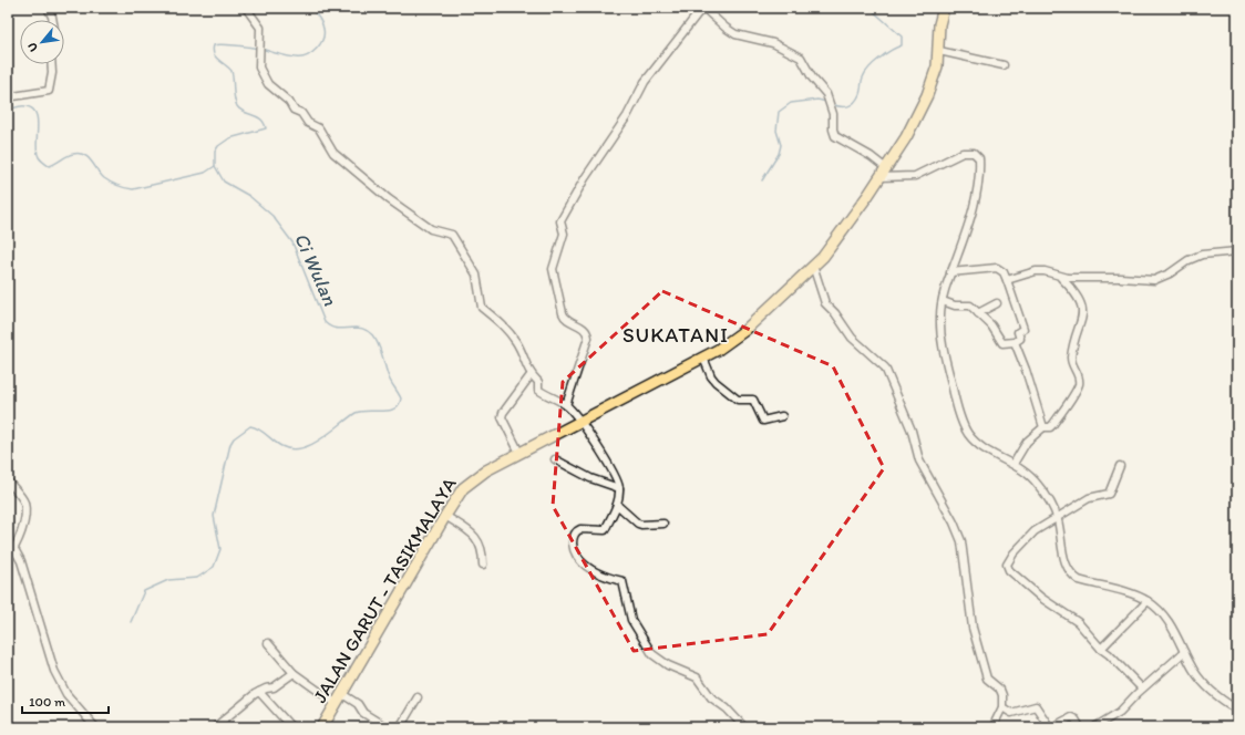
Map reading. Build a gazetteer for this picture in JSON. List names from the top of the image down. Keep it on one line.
{"streets":{"main road":["JALAN GARUT - TASIKMALAYA"]},"districts":["SUKATANI"],"water":["Ci Wulan"],"scale_bar":"100 m","north":"bottom left"}
